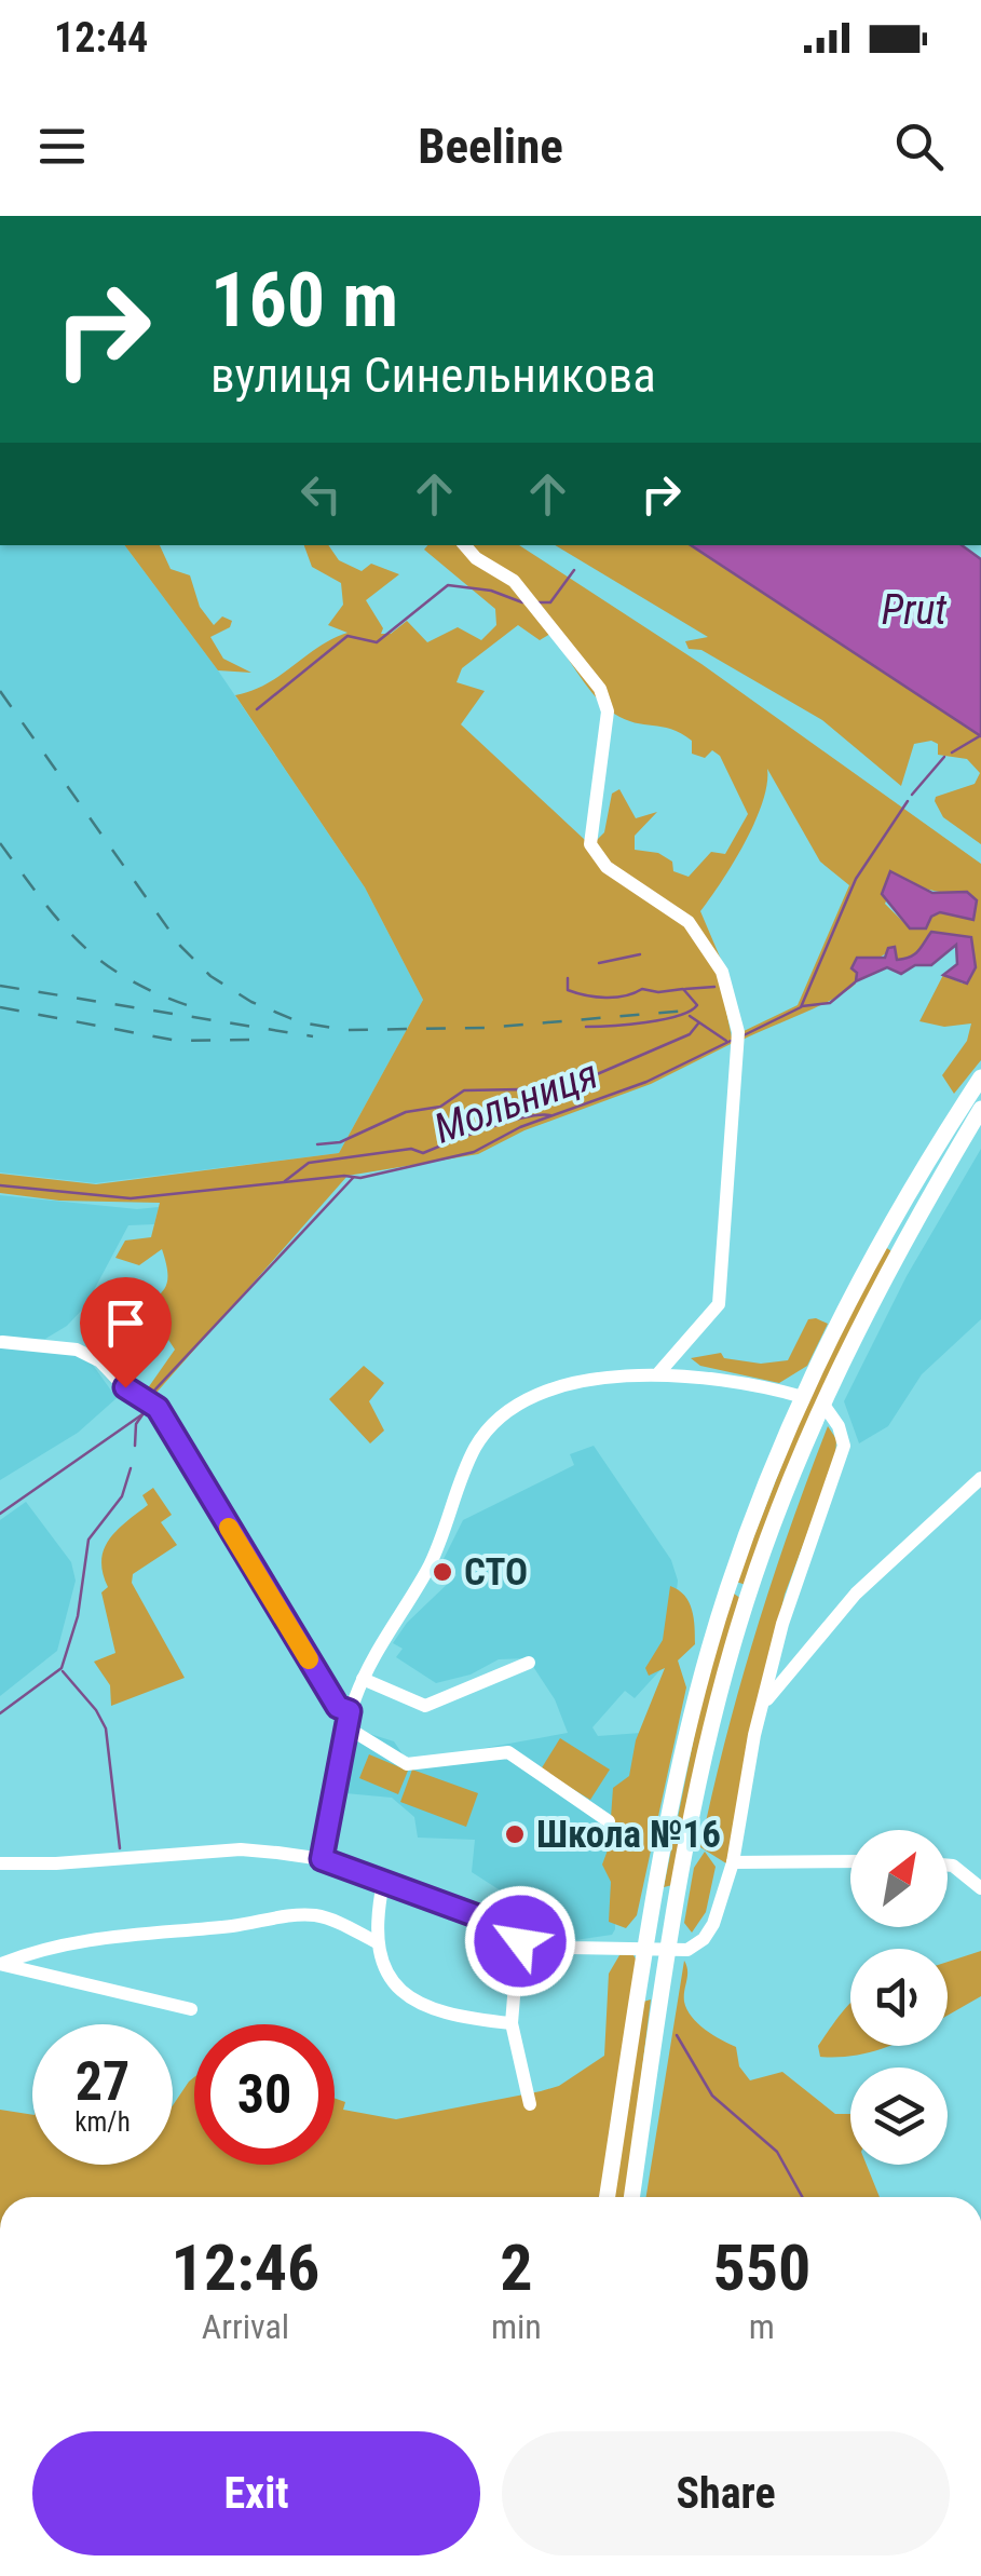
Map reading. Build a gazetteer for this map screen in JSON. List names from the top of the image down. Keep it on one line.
{"water":["Prut","Мольниця"],"places":["СТО","Школа №16"],"north":"top right","page":{"status":"12:44","header":"Beeline","turn":["160 m","вулиця Синельникова"],"speed":"27 km/h","limit":"30","eta":["12:46","Arrival","2","min","550","m"],"buttons":["Exit","Share"]}}
